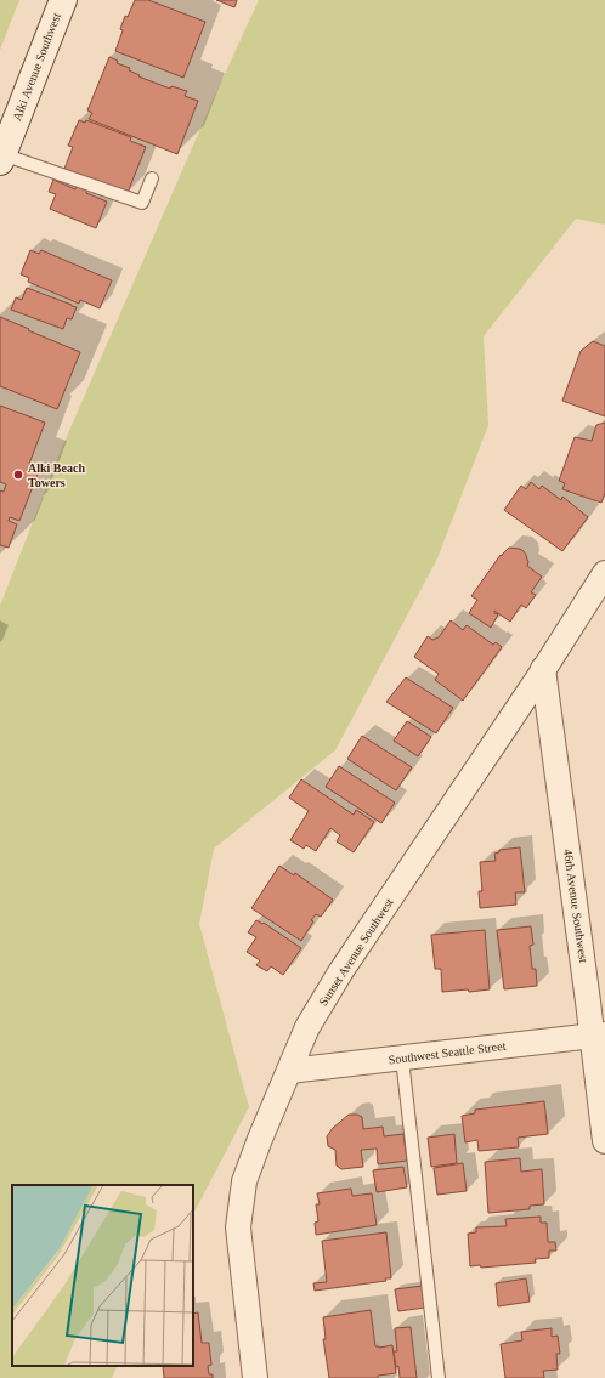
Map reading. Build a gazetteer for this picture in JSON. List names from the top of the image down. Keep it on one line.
{"streets":{"main road":["Alki Avenue Southwest"],"street":["46th Avenue Southwest","Sunset Avenue Southwest","Southwest Seattle Street"]},"crossings":[["46th Avenue Southwest","Sunset Avenue Southwest"],["46th Avenue Southwest","Southwest Seattle Street"],["Sunset Avenue Southwest","Southwest Seattle Street"]],"places":["Alki Beach Towers"]}
